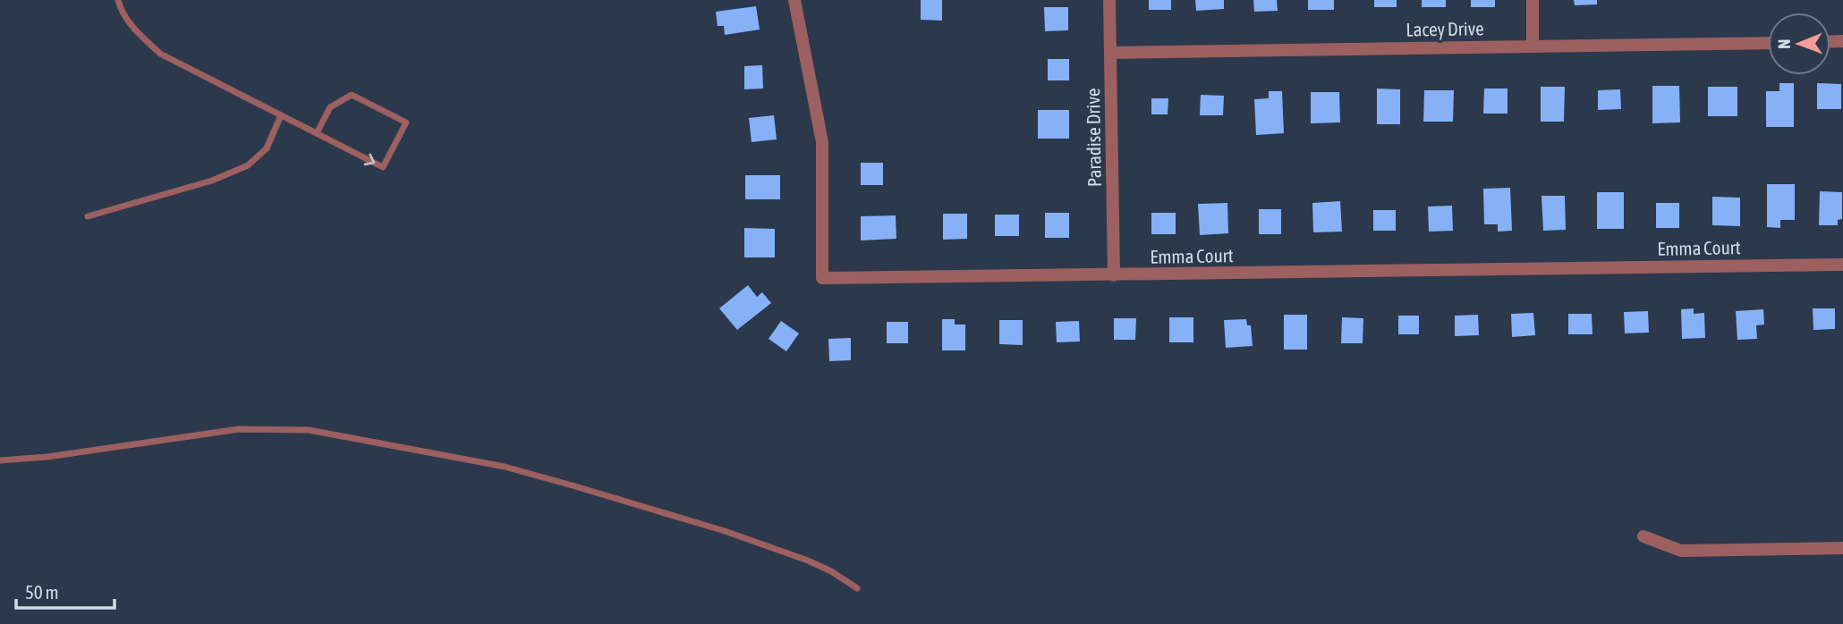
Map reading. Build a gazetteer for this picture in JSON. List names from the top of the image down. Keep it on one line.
{"streets":{"street":["Lacey Drive","Paradise Drive","Emma Court"]},"crossings":[["Lacey Drive","Paradise Drive"],["Paradise Drive","Emma Court"]],"scale_bar":"50 m","north":"left"}
